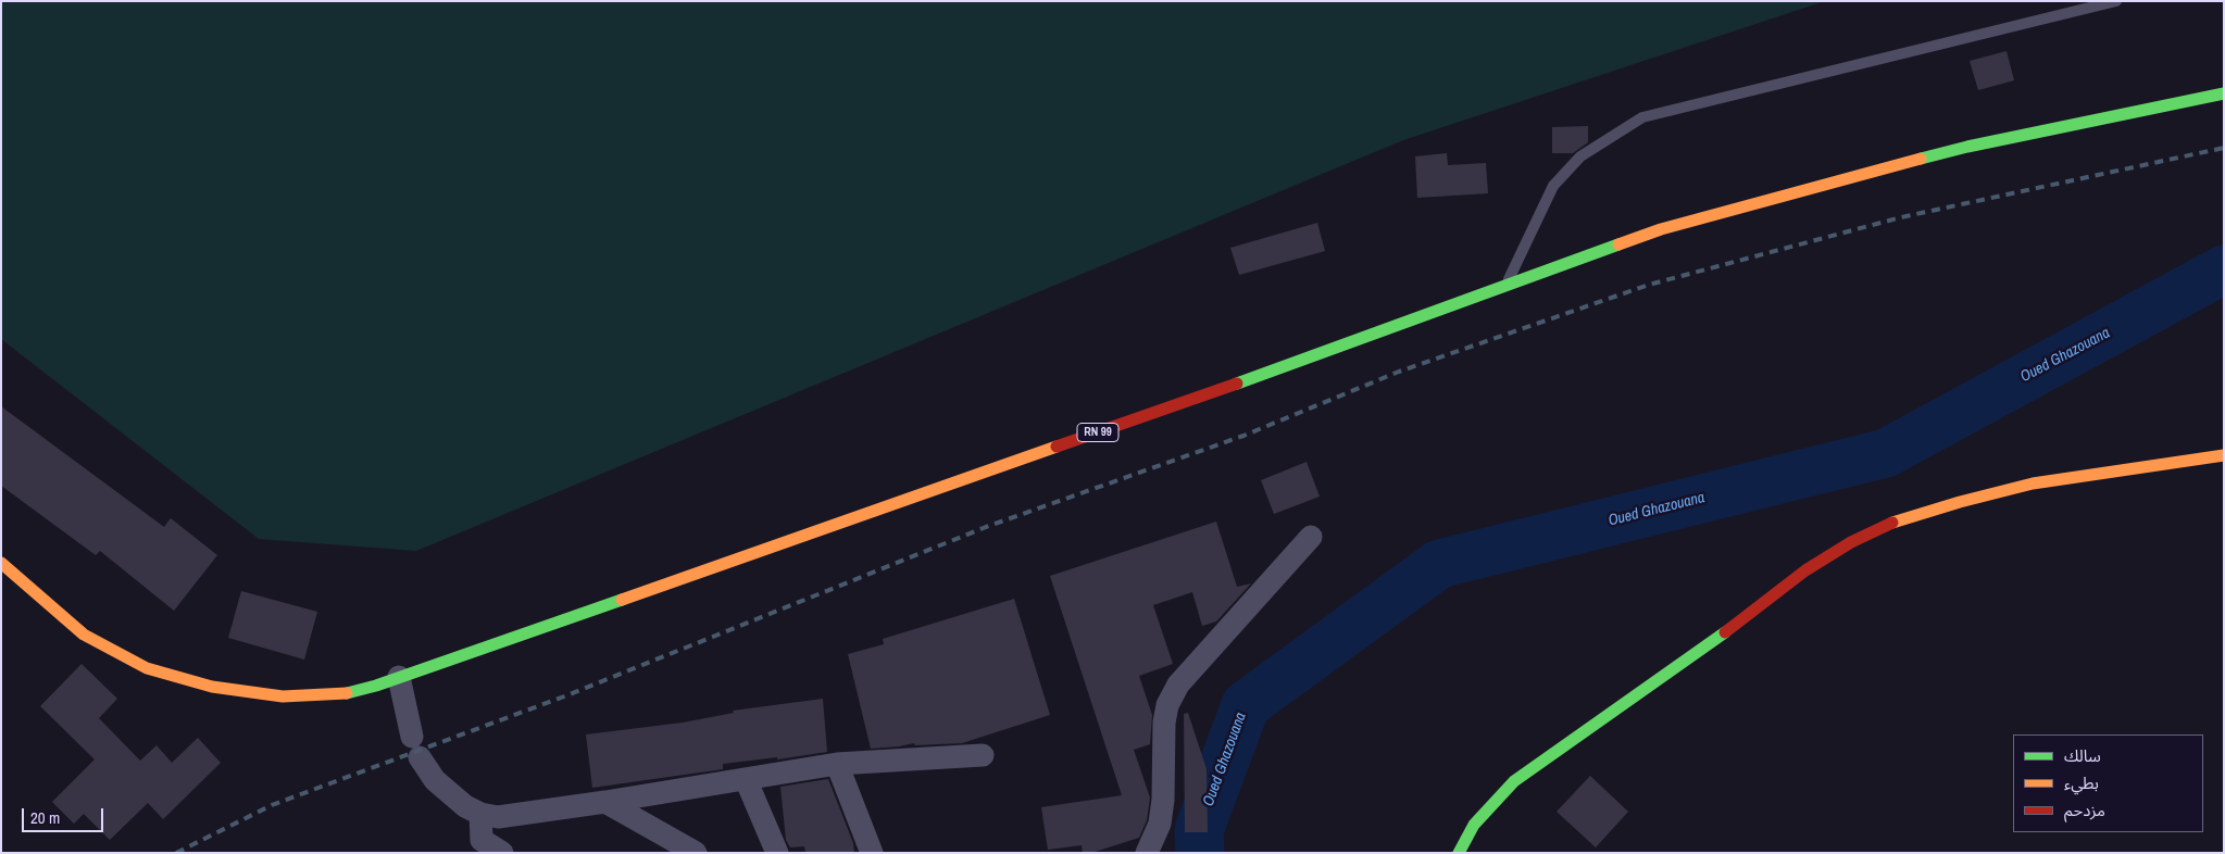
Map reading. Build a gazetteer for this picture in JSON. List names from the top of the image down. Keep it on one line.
{"streets":{"main road":["RN 99"]},"water":["Oued Ghazouana"],"legend":["سالك","بطيء","مزدحم"],"scale_bar":"20 m"}
